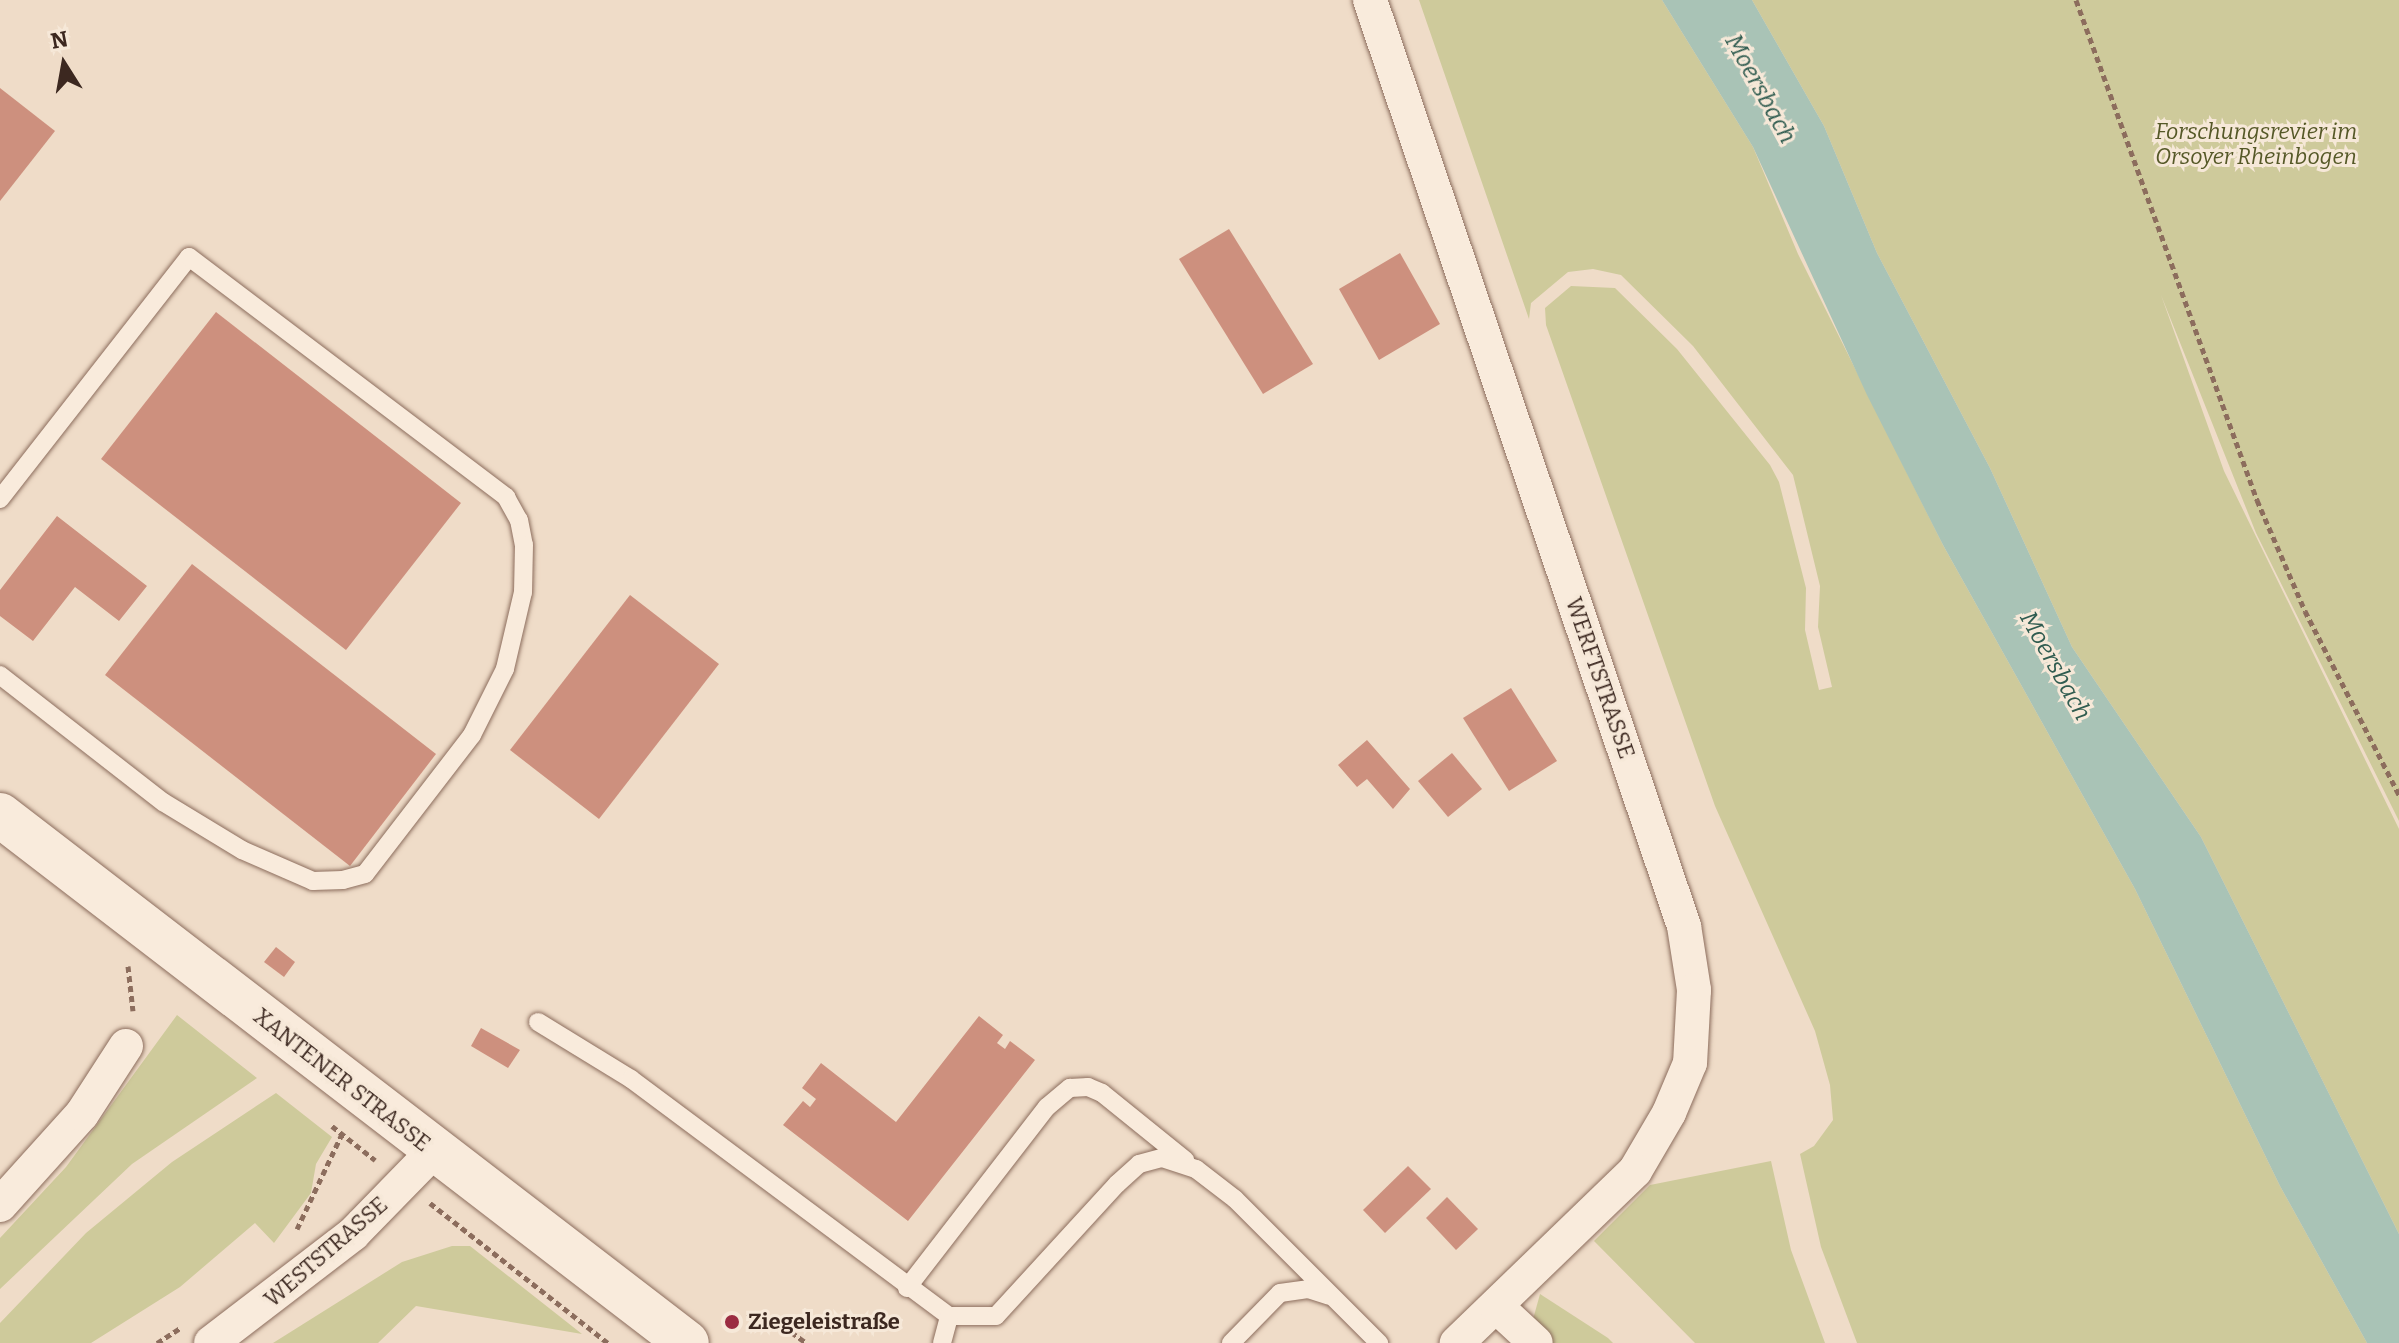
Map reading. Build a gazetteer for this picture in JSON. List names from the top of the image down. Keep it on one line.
{"streets":{"main road":["XANTENER STRASSE"],"street":["WERFTSTRASSE","WESTSTRASSE"]},"crossings":[["XANTENER STRASSE","WESTSTRASSE"]],"water":["Moersbach"],"parks":["Forschungsrevier im Orsoyer Rheinbogen"],"places":["Ziegeleistraße"],"north":"top"}
